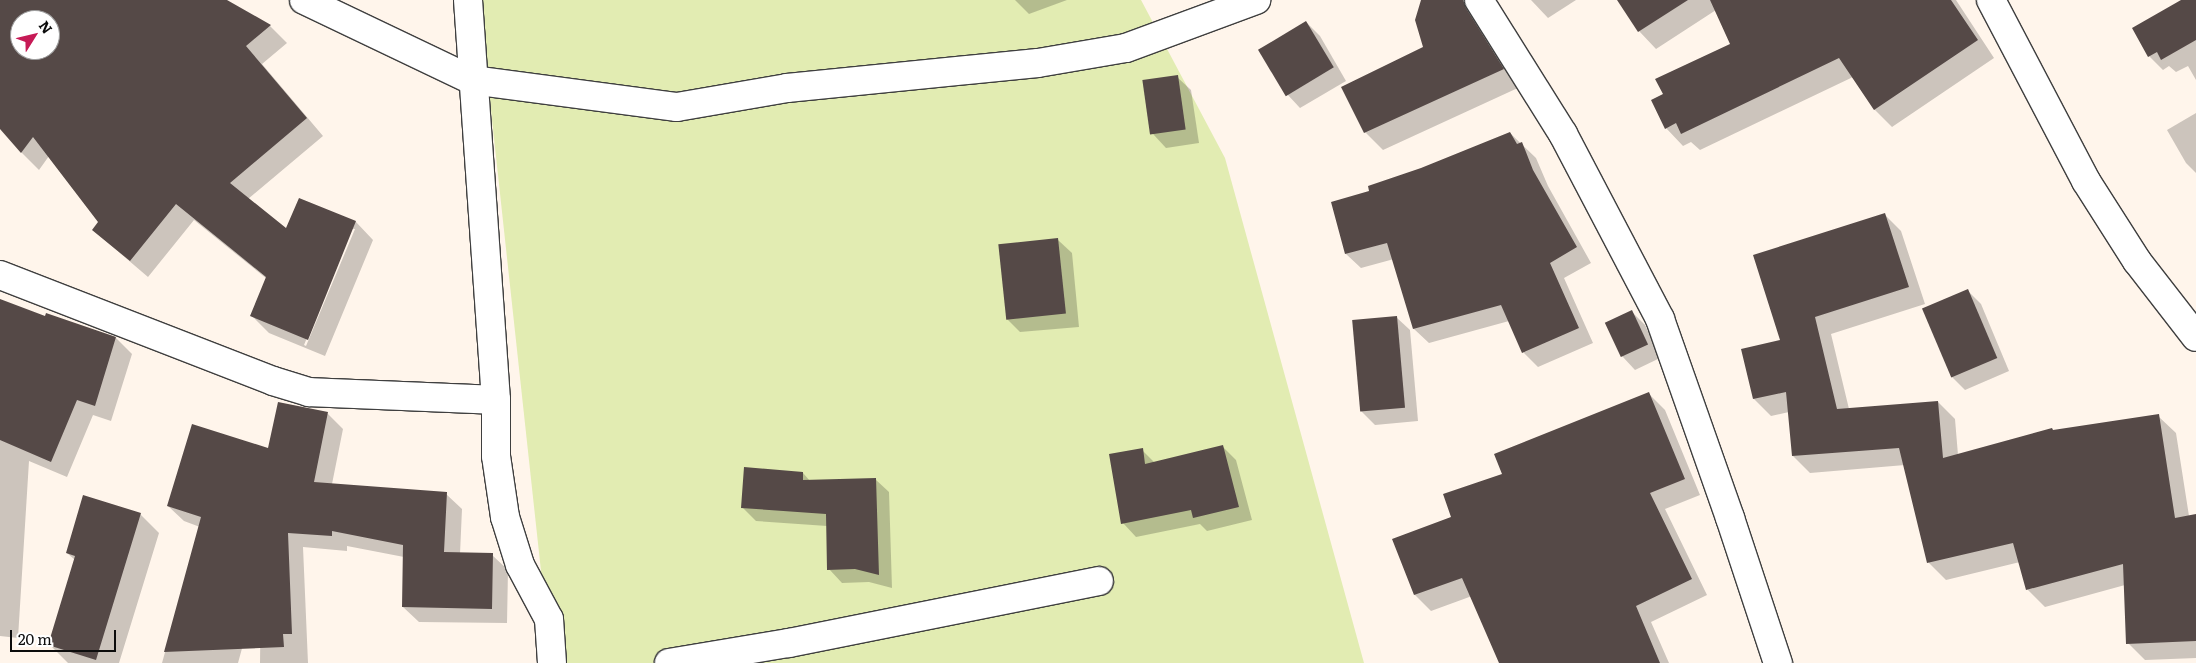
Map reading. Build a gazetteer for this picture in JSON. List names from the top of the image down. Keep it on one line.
{"scale_bar":"20 m","north":"top right"}
